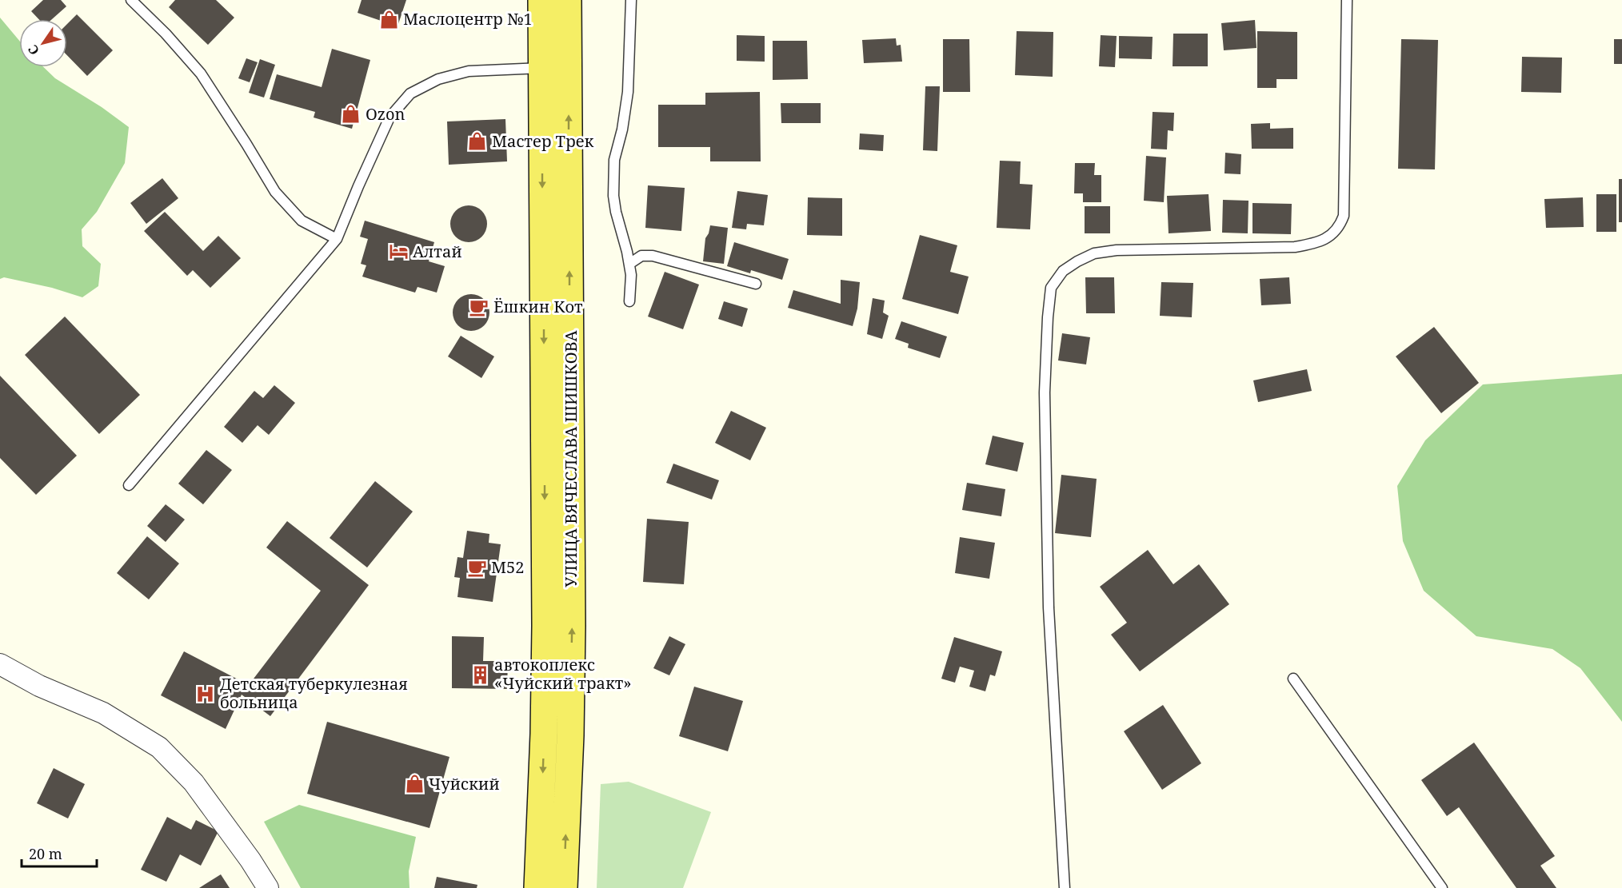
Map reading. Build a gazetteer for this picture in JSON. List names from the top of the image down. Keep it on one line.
{"streets":{"main road":["УЛИЦА ВЯЧЕСЛАВА ШИШКОВА"]},"places":{"shop":["Маслоцентр №1","Ozon","Мастер Трек","Чуйский"],"hotel":["Алтай"],"cafe":["Ёшкин Кот","М52"],"building":["автокоплекс «Чуйский тракт»"],"hospital":["Детская туберкулезная больница"]},"scale_bar":"20 m","north":"bottom left"}
